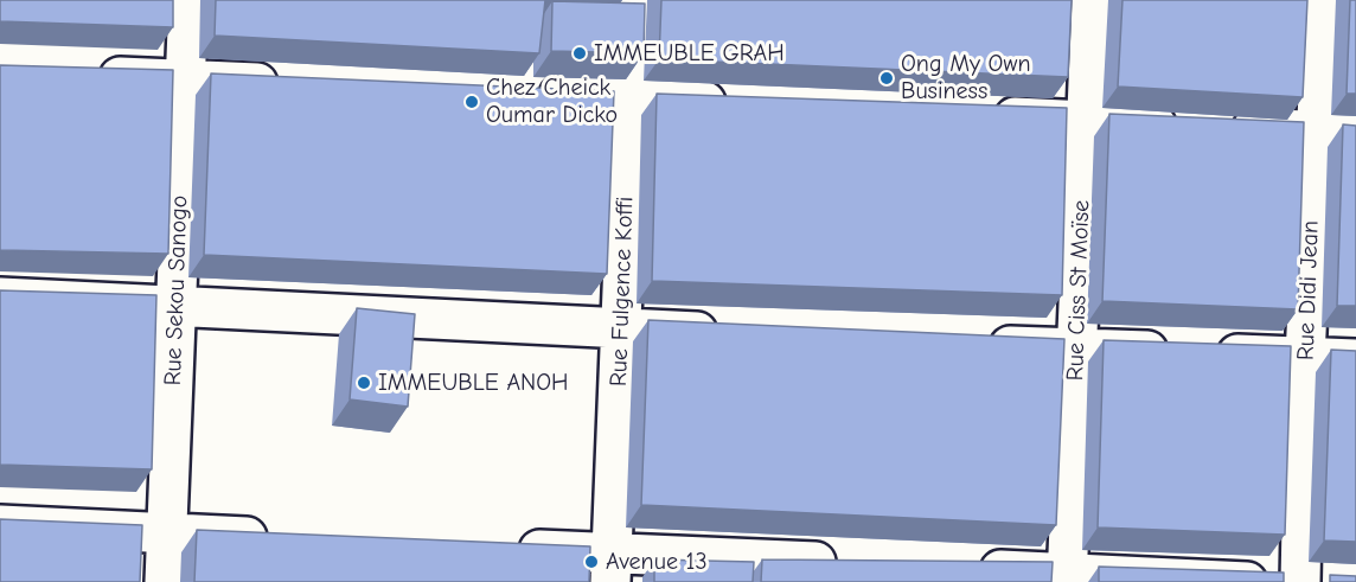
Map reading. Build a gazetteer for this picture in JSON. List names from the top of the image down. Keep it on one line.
{"streets":{"street":["Rue Sekou Sanogo","Rue Ciss St Moïse","Rue Didi Jean","Rue Fulgence Koffi"]},"places":["IMMEUBLE GRAH","Ong My Own Business","Chez Cheick Oumar Dicko","IMMEUBLE ANOH","Avenue 13"]}
